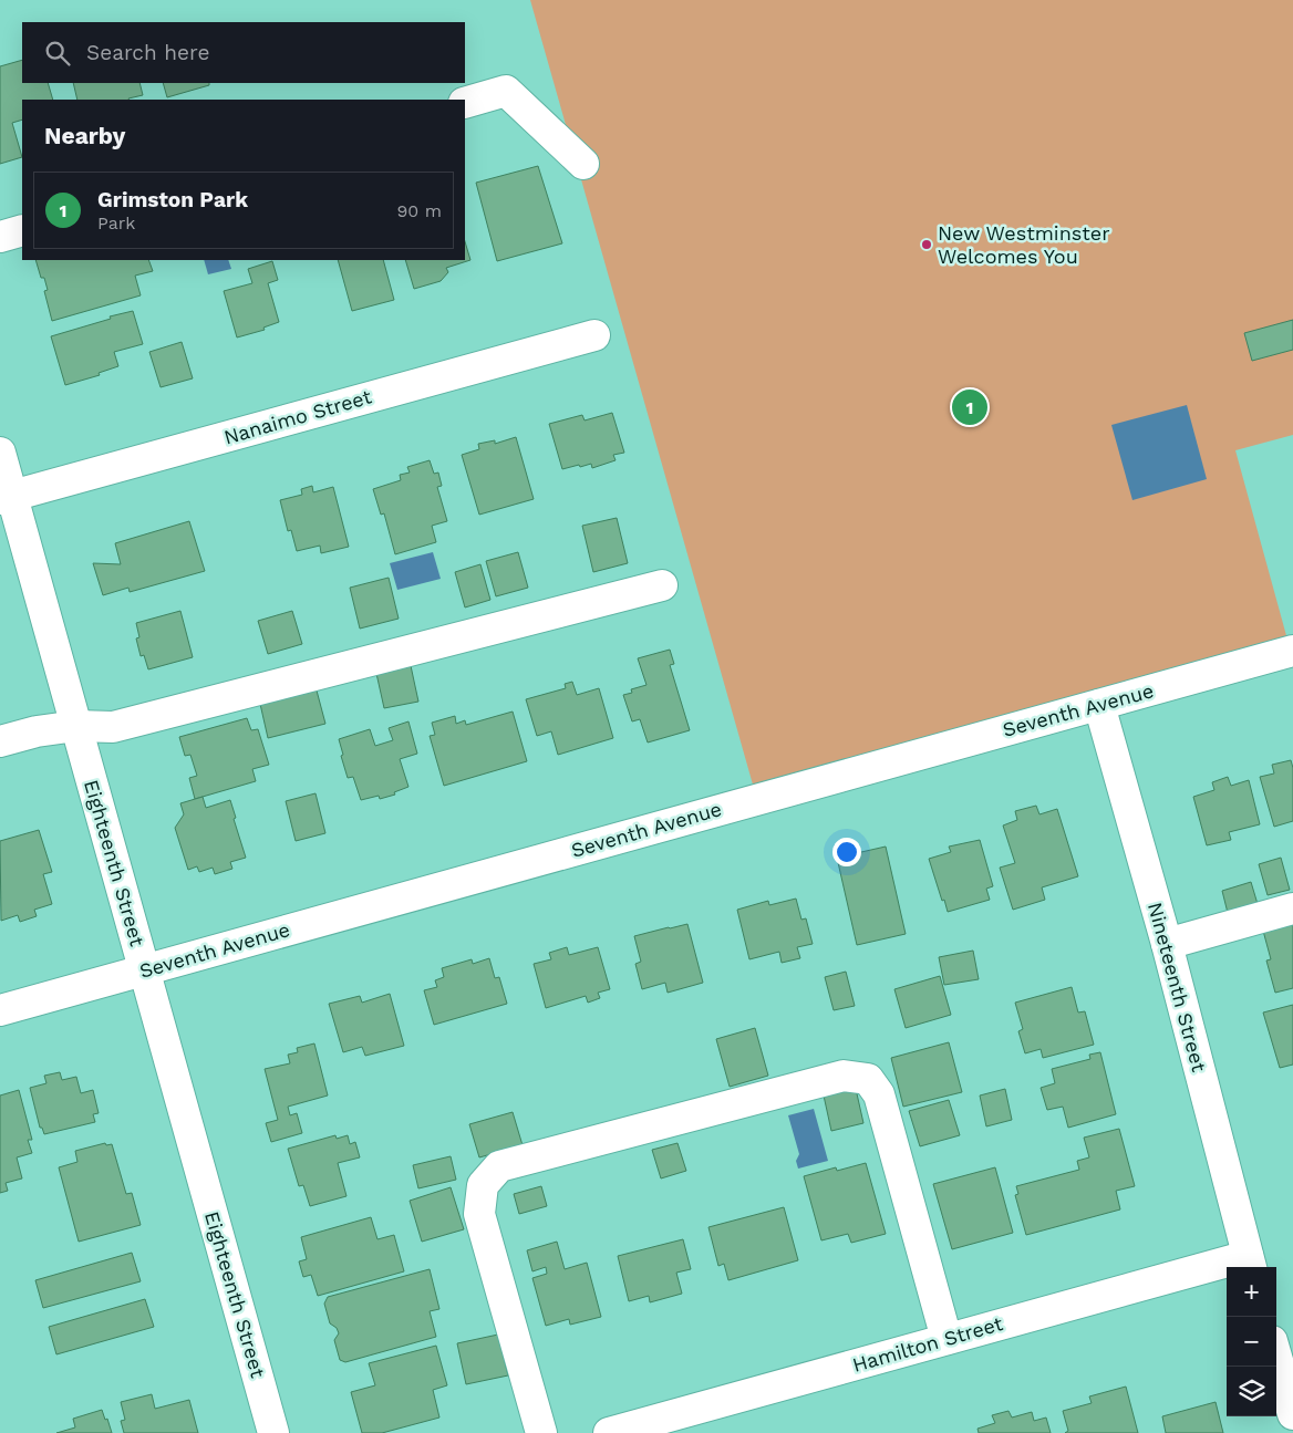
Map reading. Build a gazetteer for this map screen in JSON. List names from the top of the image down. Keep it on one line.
{"streets":{"street":["Nanaimo Street","Seventh Avenue","Eighteenth Street","Nineteenth Street","Hamilton Street"]},"crossings":[["Nanaimo Street","Eighteenth Street"],["Seventh Avenue","Eighteenth Street"],["Seventh Avenue","Nineteenth Street"],["Nineteenth Street","Hamilton Street"]],"places":["New Westminster Welcomes You"],"page":{"search":"Search here","heading":"Nearby","list":[{"mark":"1","name":"Grimston Park","note":"Park","value":"90 m"}],"pins":"1","map_buttons":["+","−"]}}
